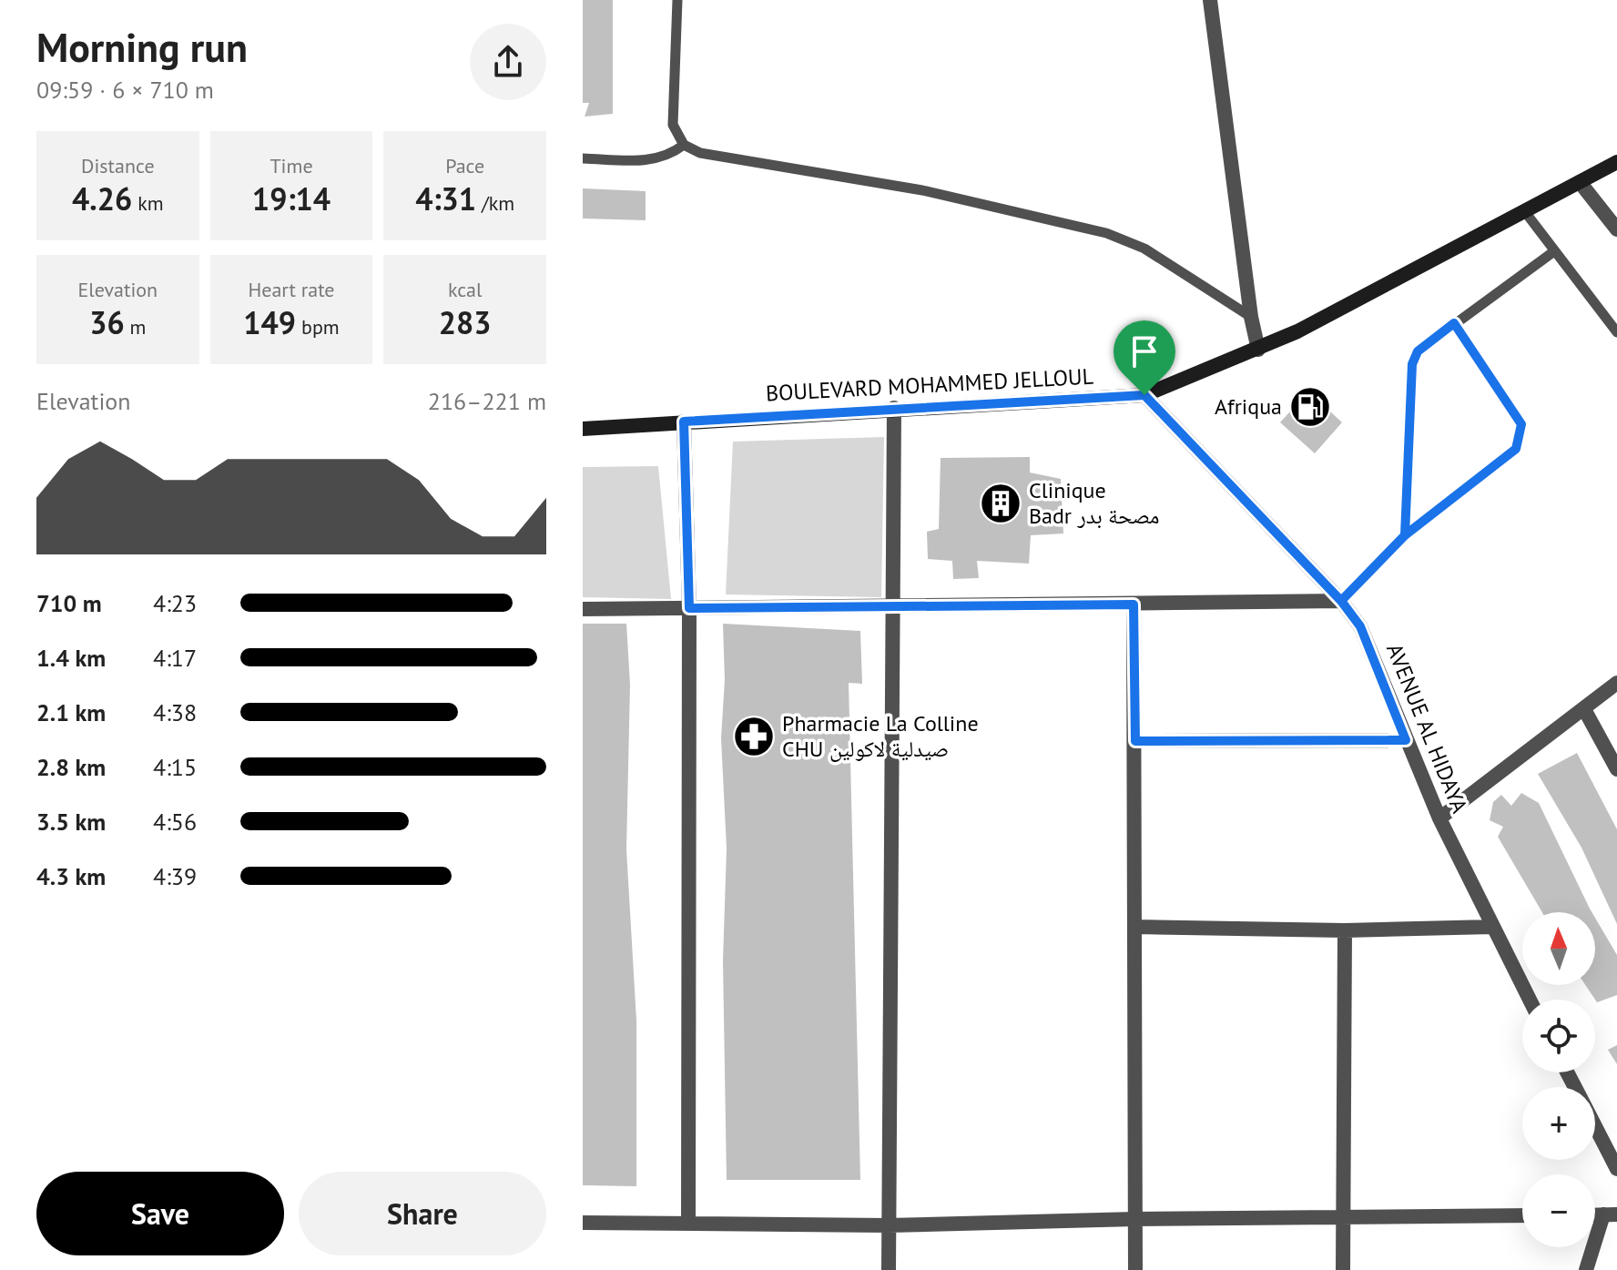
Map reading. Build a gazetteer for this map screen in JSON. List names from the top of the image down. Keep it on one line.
{"streets":{"street":["BOULEVARD MOHAMMED JELLOUL","AVENUE AL HIDAYA"]},"crossings":[["BOULEVARD MOHAMMED JELLOUL","AVENUE AL HIDAYA"]],"places":{"fuel station":["Afriqua"],"building":["Clinique Badr مصحة بدر"],"pharmacy":["Pharmacie La Colline CHU صيدلية لاكولين"]},"north":"top","page":{"heading":["Morning run","09:59 · 6 × 710 m"],"stats":[["Distance","4.26 km"],["Time","19:14"],["Pace","4:31 /km"],["Elevation","36 m"],["Heart rate","149 bpm"],["kcal","283"]],"chart":["Elevation","216–221 m"],"list":[{"name":"710 m","note":"4:23"},{"name":"1.4 km","note":"4:17"},{"name":"2.1 km","note":"4:38"},{"name":"2.8 km","note":"4:15"},{"name":"3.5 km","note":"4:56"},{"name":"4.3 km","note":"4:39"}],"map_buttons":["+","−"],"buttons":["Save","Share"]}}
